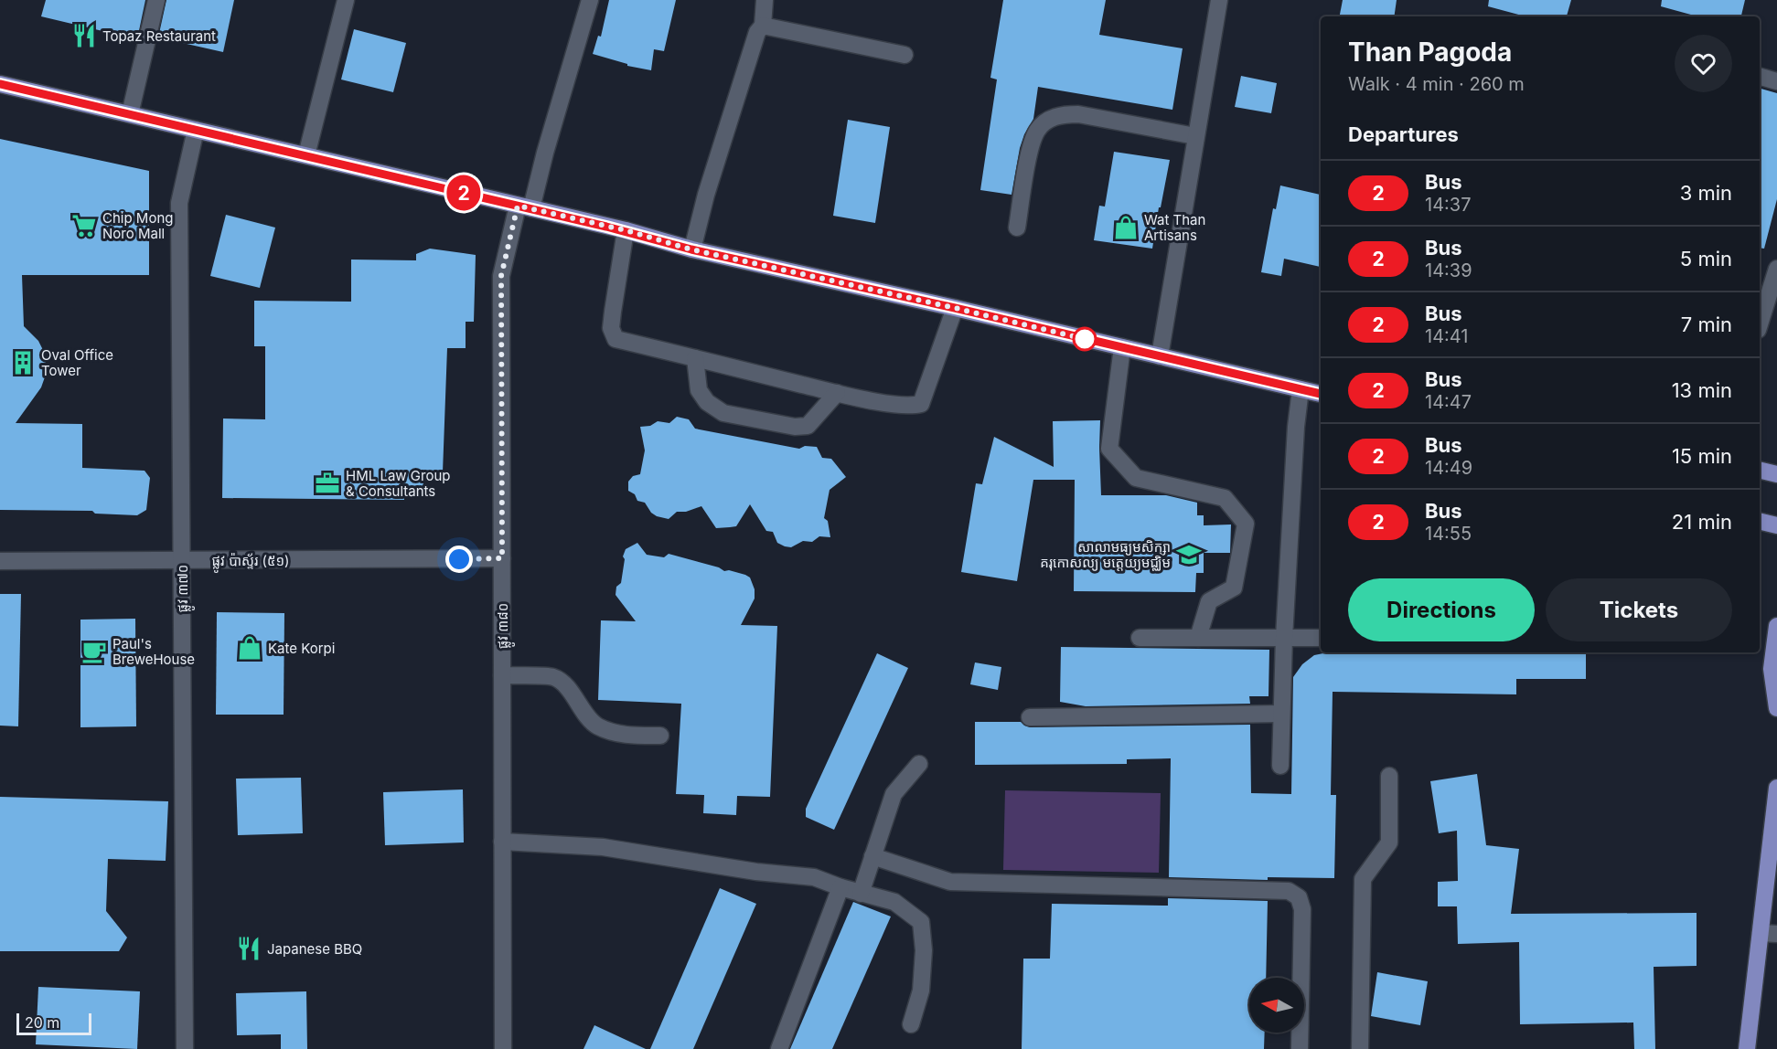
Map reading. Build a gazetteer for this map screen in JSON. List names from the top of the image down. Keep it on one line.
{"streets":{"street":["ផ្លូវ ប៉ាស្ទ័រ (៥១)","ផ្លូវ ៣៧០","ផ្លូវ ៣៨០"]},"crossings":[["ផ្លូវ ប៉ាស្ទ័រ (៥១)","ផ្លូវ ៣៧០"],["ផ្លូវ ប៉ាស្ទ័រ (៥១)","ផ្លូវ ៣៨០"]],"places":{"restaurant":["Topaz Restaurant","Japanese BBQ"],"supermarket":["Chip Mong Noro Mall"],"shop":["Wat Than Artisans","Kate Korpi"],"building":["Oval Office Tower"],"office":["HML Law Group & Consultants"],"school or university":["សាលាមធ្យមសិក្សា គរុកោសល្យ មត្តេយ្យមជ្ឈិម"],"cafe":["Paul's BreweHouse"]},"lines":["bus line 2"],"scale_bar":"20 m","north":"left","page":{"on_map":"2","heading":[["Than Pagoda","Walk · 4 min · 260 m"],"Departures"],"list":[{"mark":"2","name":"Bus","note":"14:37","value":"3 min"},{"mark":"2","name":"Bus","note":"14:39","value":"5 min"},{"mark":"2","name":"Bus","note":"14:41","value":"7 min"},{"mark":"2","name":"Bus","note":"14:47","value":"13 min"},{"mark":"2","name":"Bus","note":"14:49","value":"15 min"},{"mark":"2","name":"Bus","note":"14:55","value":"21 min"}],"buttons":["Directions","Tickets"],"scale":"20 m"}}
